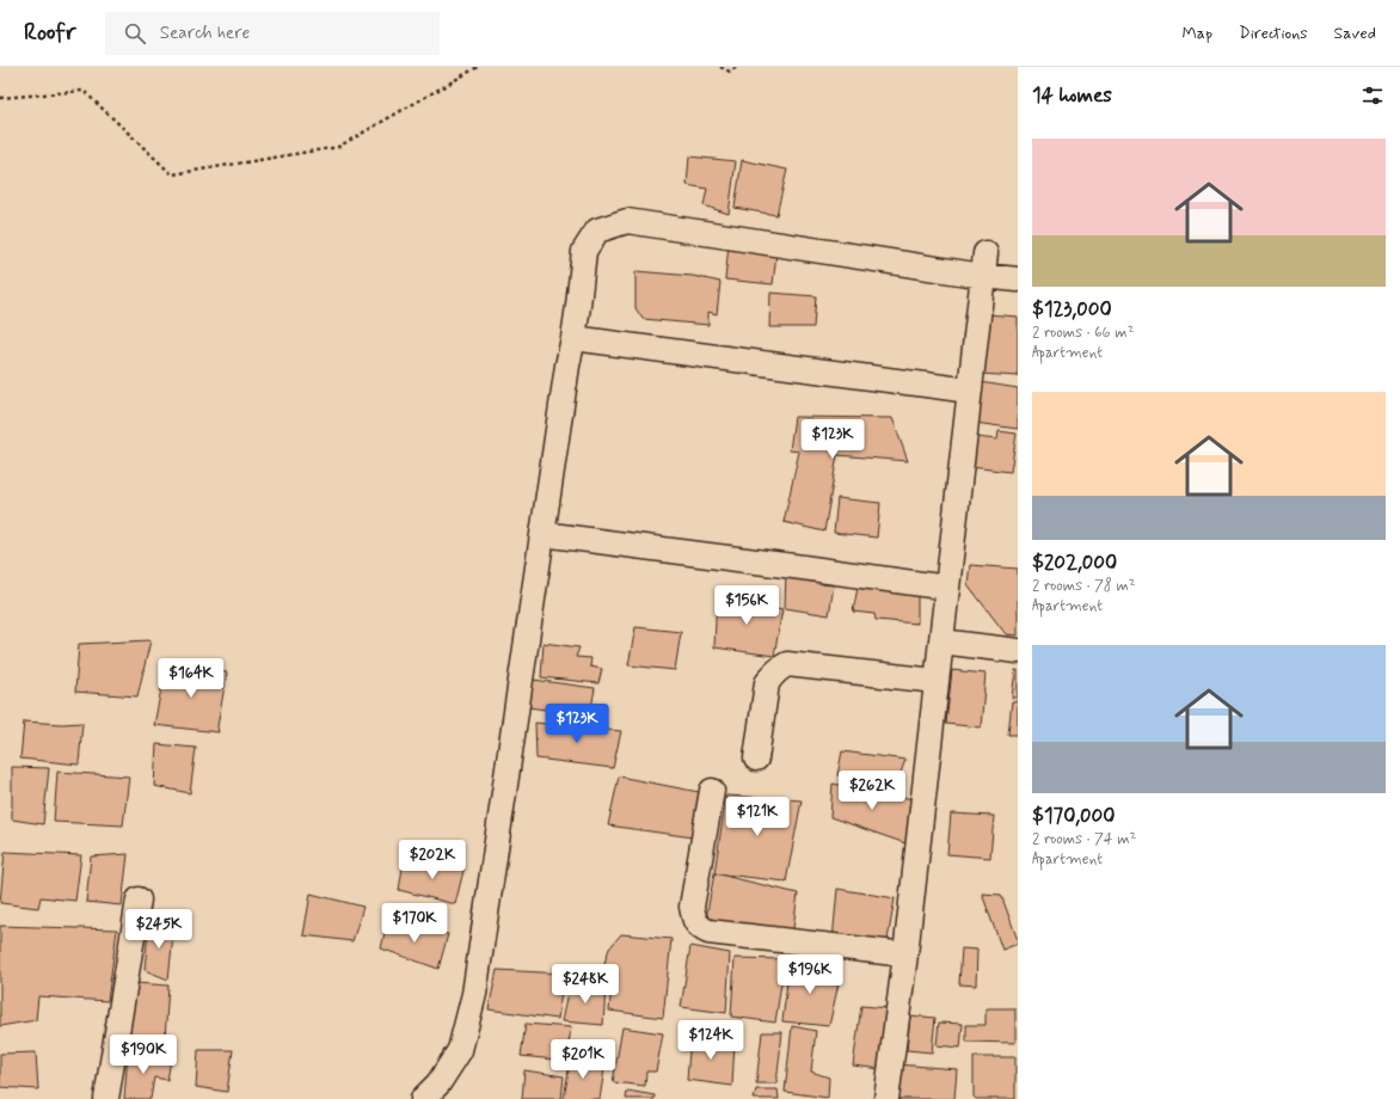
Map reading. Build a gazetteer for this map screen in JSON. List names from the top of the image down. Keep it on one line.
{"page":{"header":"Roofr","search":"Search here","nav":["Map","Directions","Saved"],"heading":"14 homes","list":[{"name":"$123,000","note":"2 rooms · 66 m² · Apartment"},{"name":"$202,000","note":"2 rooms · 78 m² · Apartment"},{"name":"$170,000","note":"2 rooms · 74 m² · Apartment"}],"price":["$123K","$156K","$164K","$123K","$262K","$121K","$202K","$170K","$245K","$196K","$248K","$124K","$190K","$201K"]}}
